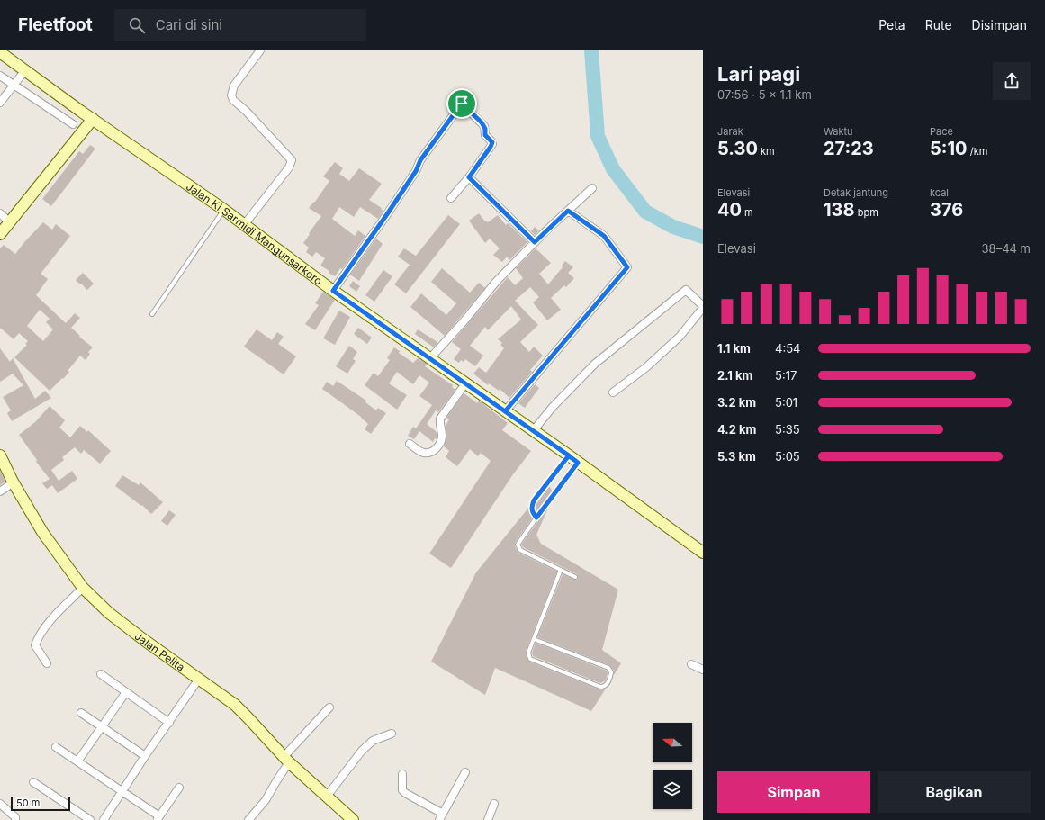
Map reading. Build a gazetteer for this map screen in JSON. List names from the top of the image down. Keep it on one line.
{"streets":{"main road":["Jalan Ki Sarmidi Mangunsarkoro","Jalan Pelita"]},"scale_bar":"50 m","north":"left","page":{"header":"Fleetfoot","search":"Cari di sini","nav":["Peta","Rute","Disimpan"],"heading":["Lari pagi","07:56 · 5 × 1.1 km"],"stats":[["Jarak","5.30 km"],["Waktu","27:23"],["Pace","5:10 /km"],["Elevasi","40 m"],["Detak jantung","138 bpm"],["kcal","376"]],"chart":["Elevasi","38–44 m"],"list":[{"name":"1.1 km","note":"4:54"},{"name":"2.1 km","note":"5:17"},{"name":"3.2 km","note":"5:01"},{"name":"4.2 km","note":"5:35"},{"name":"5.3 km","note":"5:05"}],"buttons":["Simpan","Bagikan"],"scale":"50 m"}}
